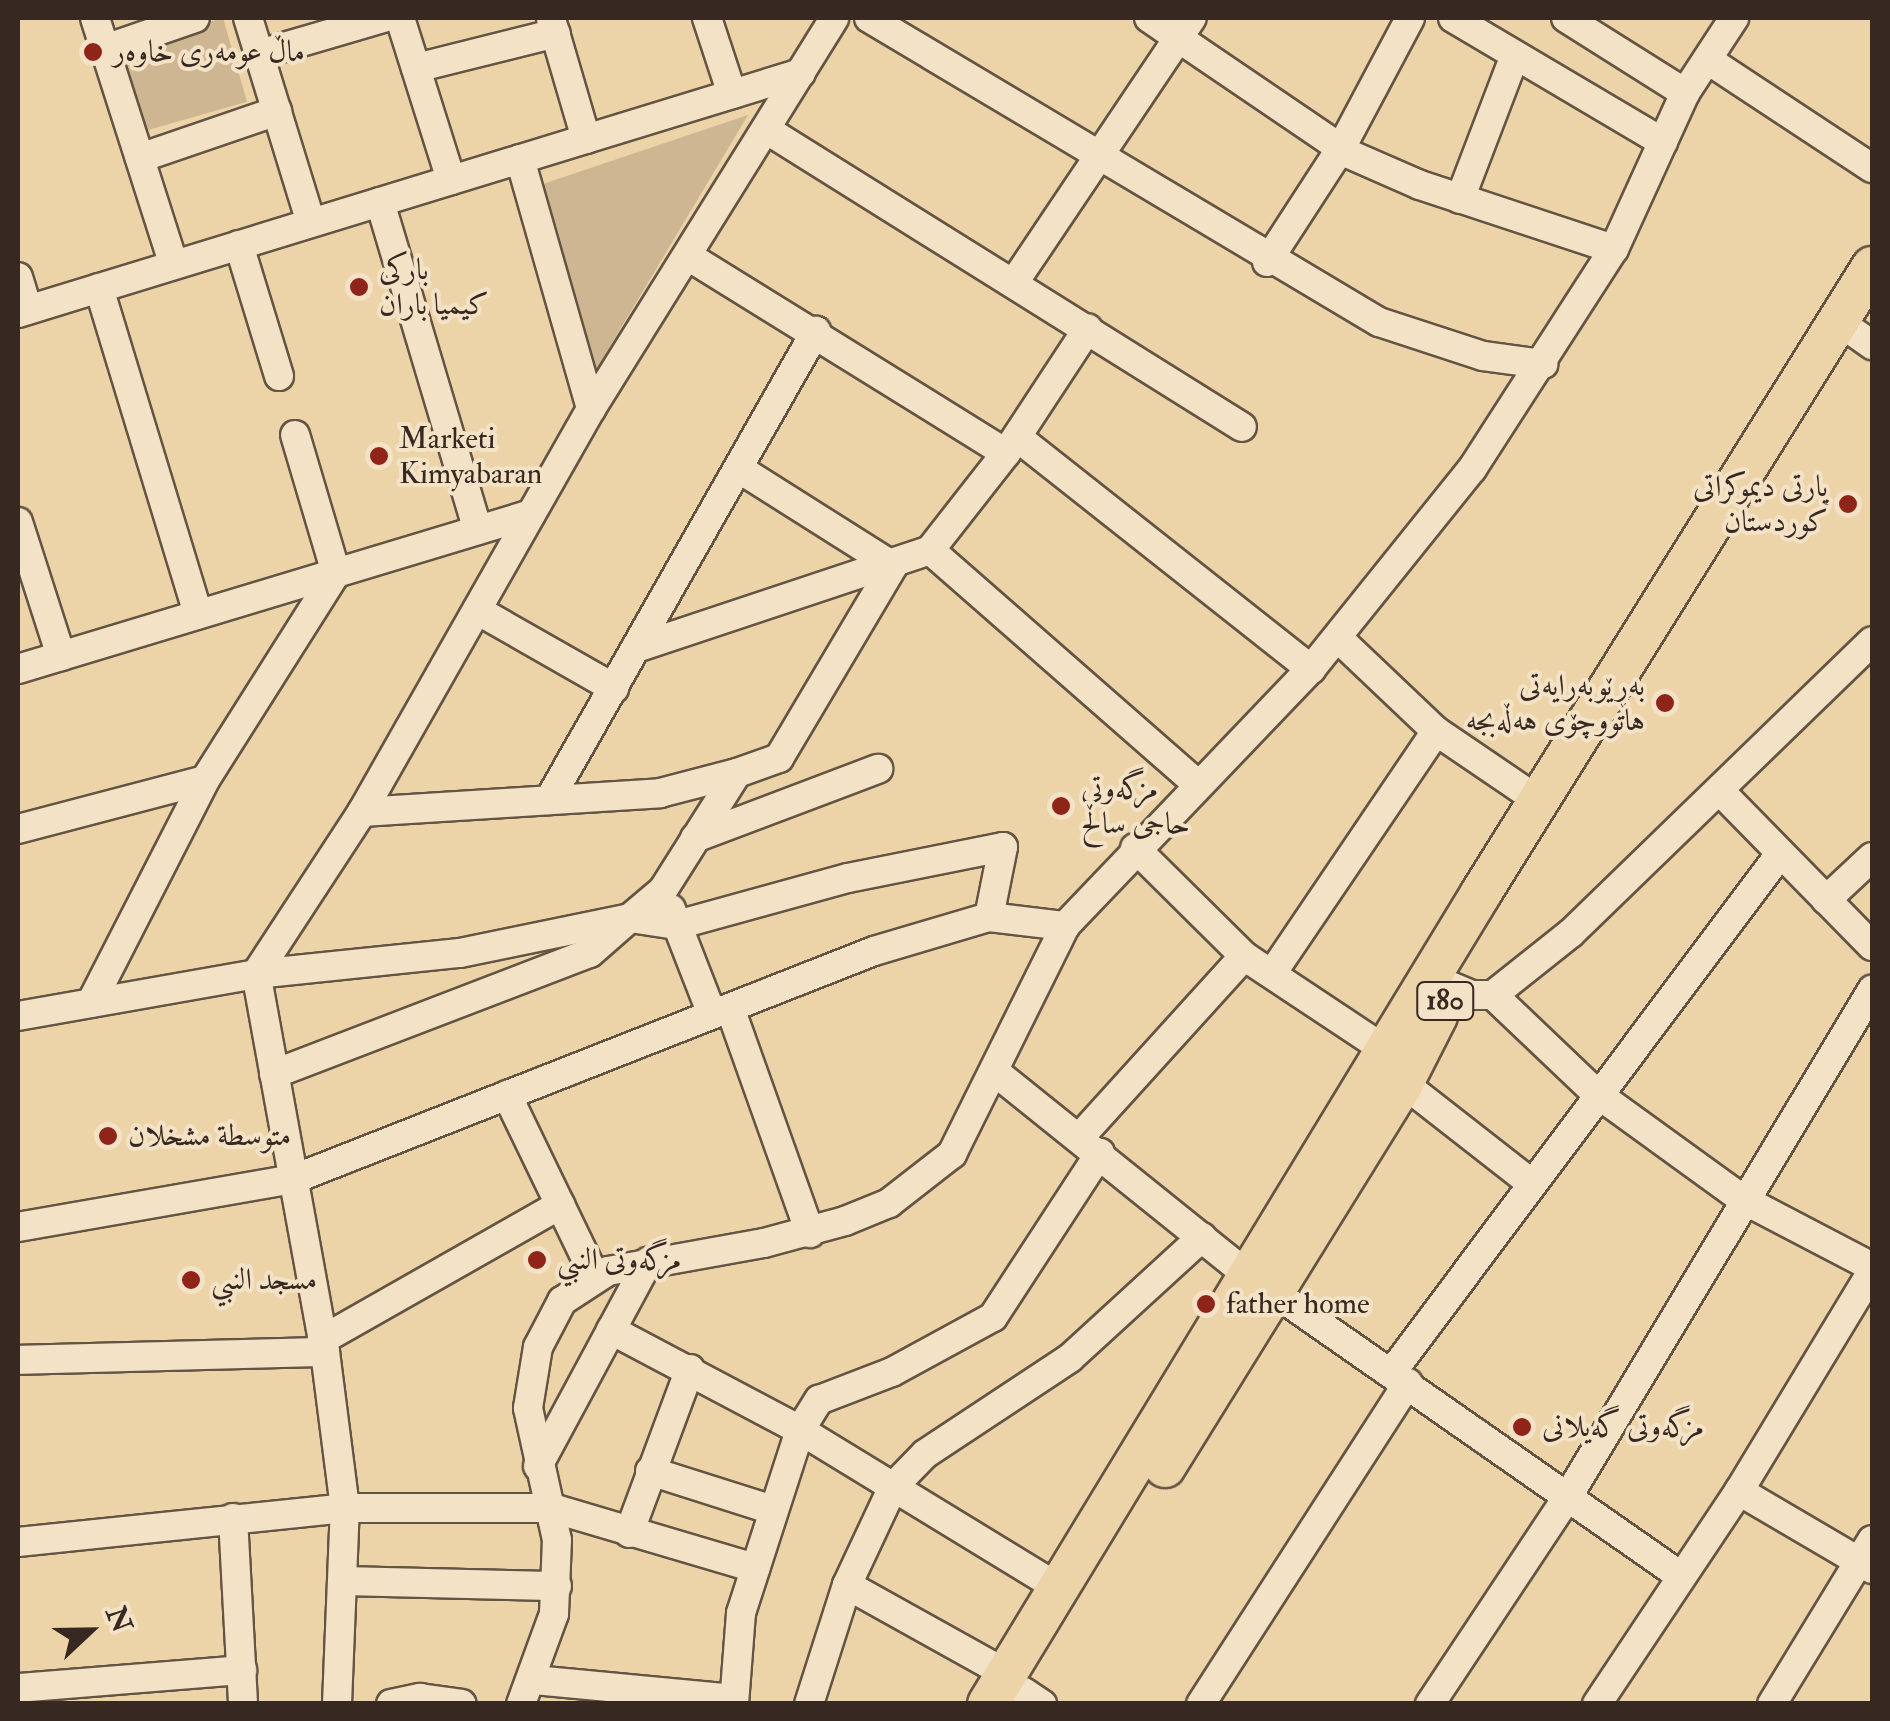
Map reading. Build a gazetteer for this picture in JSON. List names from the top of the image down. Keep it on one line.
{"streets":{"highway":["180"]},"places":["ماڵ عومەری خاوەر","باركى كيميا باران","Marketi Kimyabaran","پارتی دیموکراتی کوردستان","بەڕێوبەرایەتی هاتووچۆی هەڵەبجە","مزگەوتی حاجی ساڵح","متوسطة مشخلان","مزگەوتی النبي","مسجد النبي","father home","مزگەوتی گەیلانی"],"north":"right"}
